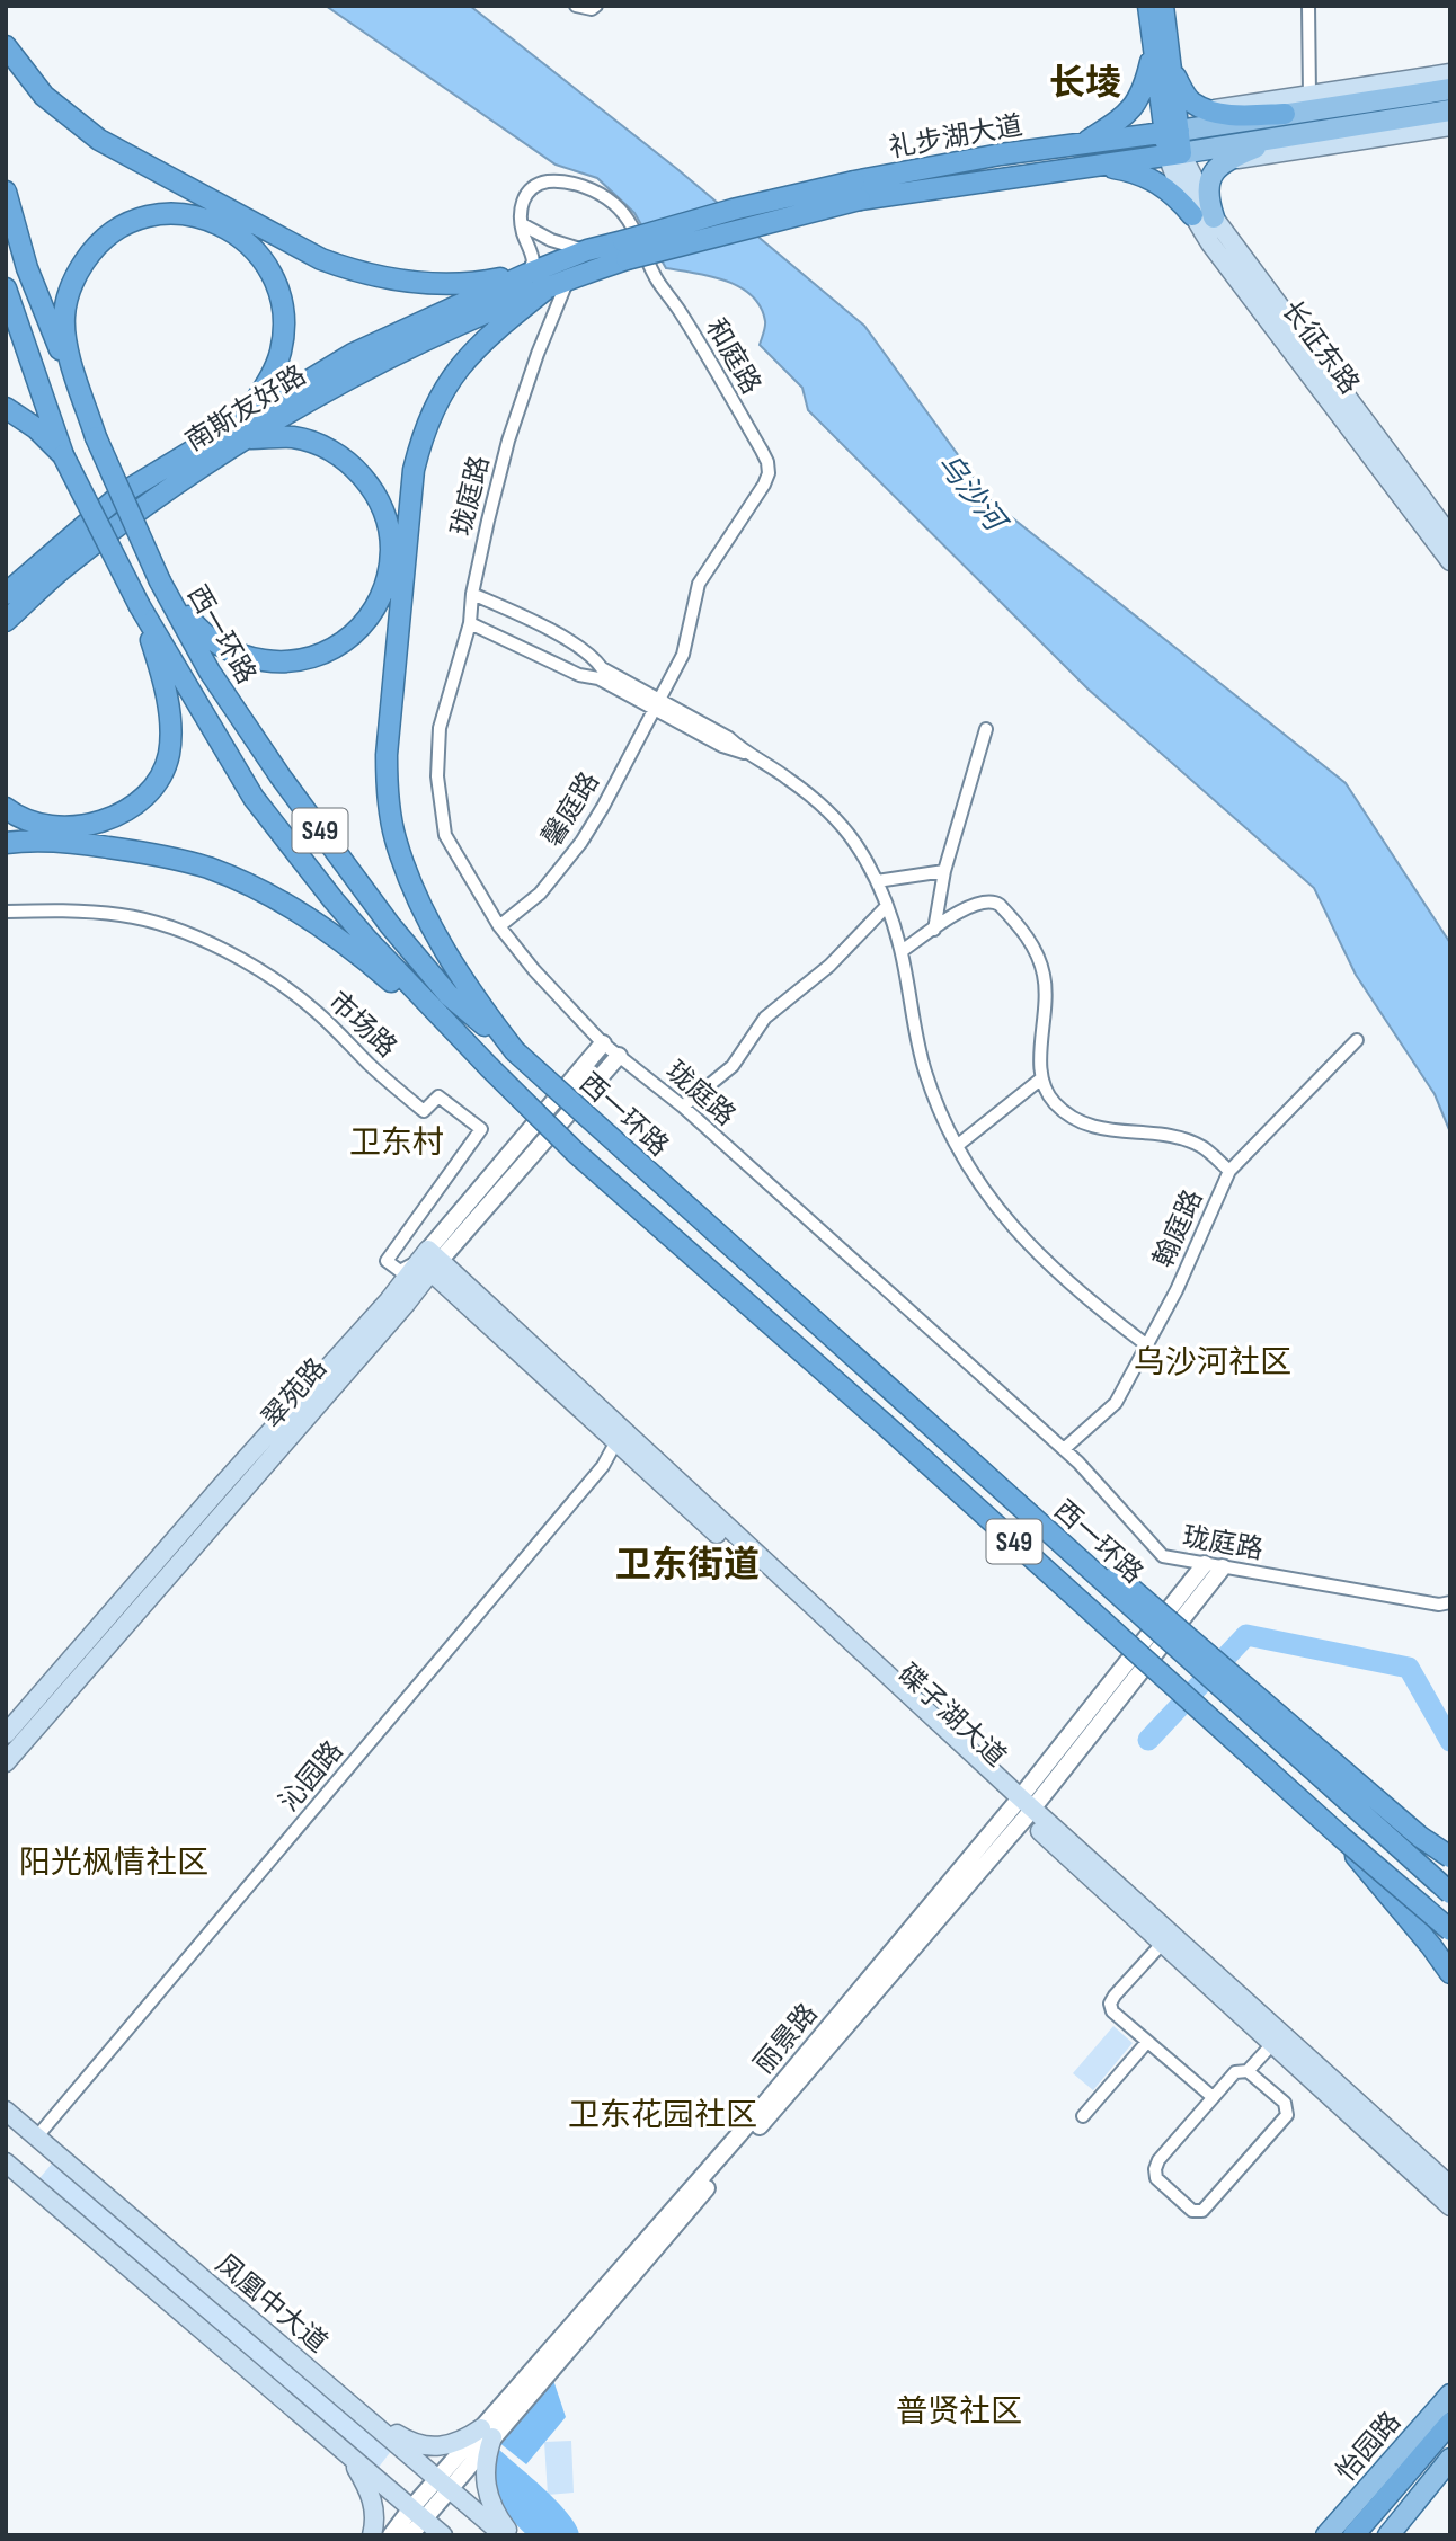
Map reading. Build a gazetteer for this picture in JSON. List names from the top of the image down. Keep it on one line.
{"streets":{"highway":["礼步湖大道","南斯友好路","西一环路","S49"],"main road":["长征东路","翠苑路","碟子湖大道","凤凰中大道","怡园路"],"street":["和庭路","珑庭路","馨庭路","市场路","翰庭路","沁园路","丽景路"]},"crossings":[["礼步湖大道","长征东路"],["礼步湖大道","南斯友好路"],["礼步湖大道","珑庭路"],["和庭路","馨庭路"],["珑庭路","馨庭路"],["珑庭路","翰庭路"],["珑庭路","翠苑路"],["珑庭路","丽景路"],["市场路","翠苑路"],["市场路","碟子湖大道"],["翠苑路","碟子湖大道"],["碟子湖大道","沁园路"],["碟子湖大道","丽景路"],["沁园路","凤凰中大道"],["丽景路","凤凰中大道"]],"districts":["长堎","卫东村","乌沙河社区","卫东街道","阳光枫情社区","卫东花园社区","普贤社区"],"water":["乌沙河"]}
